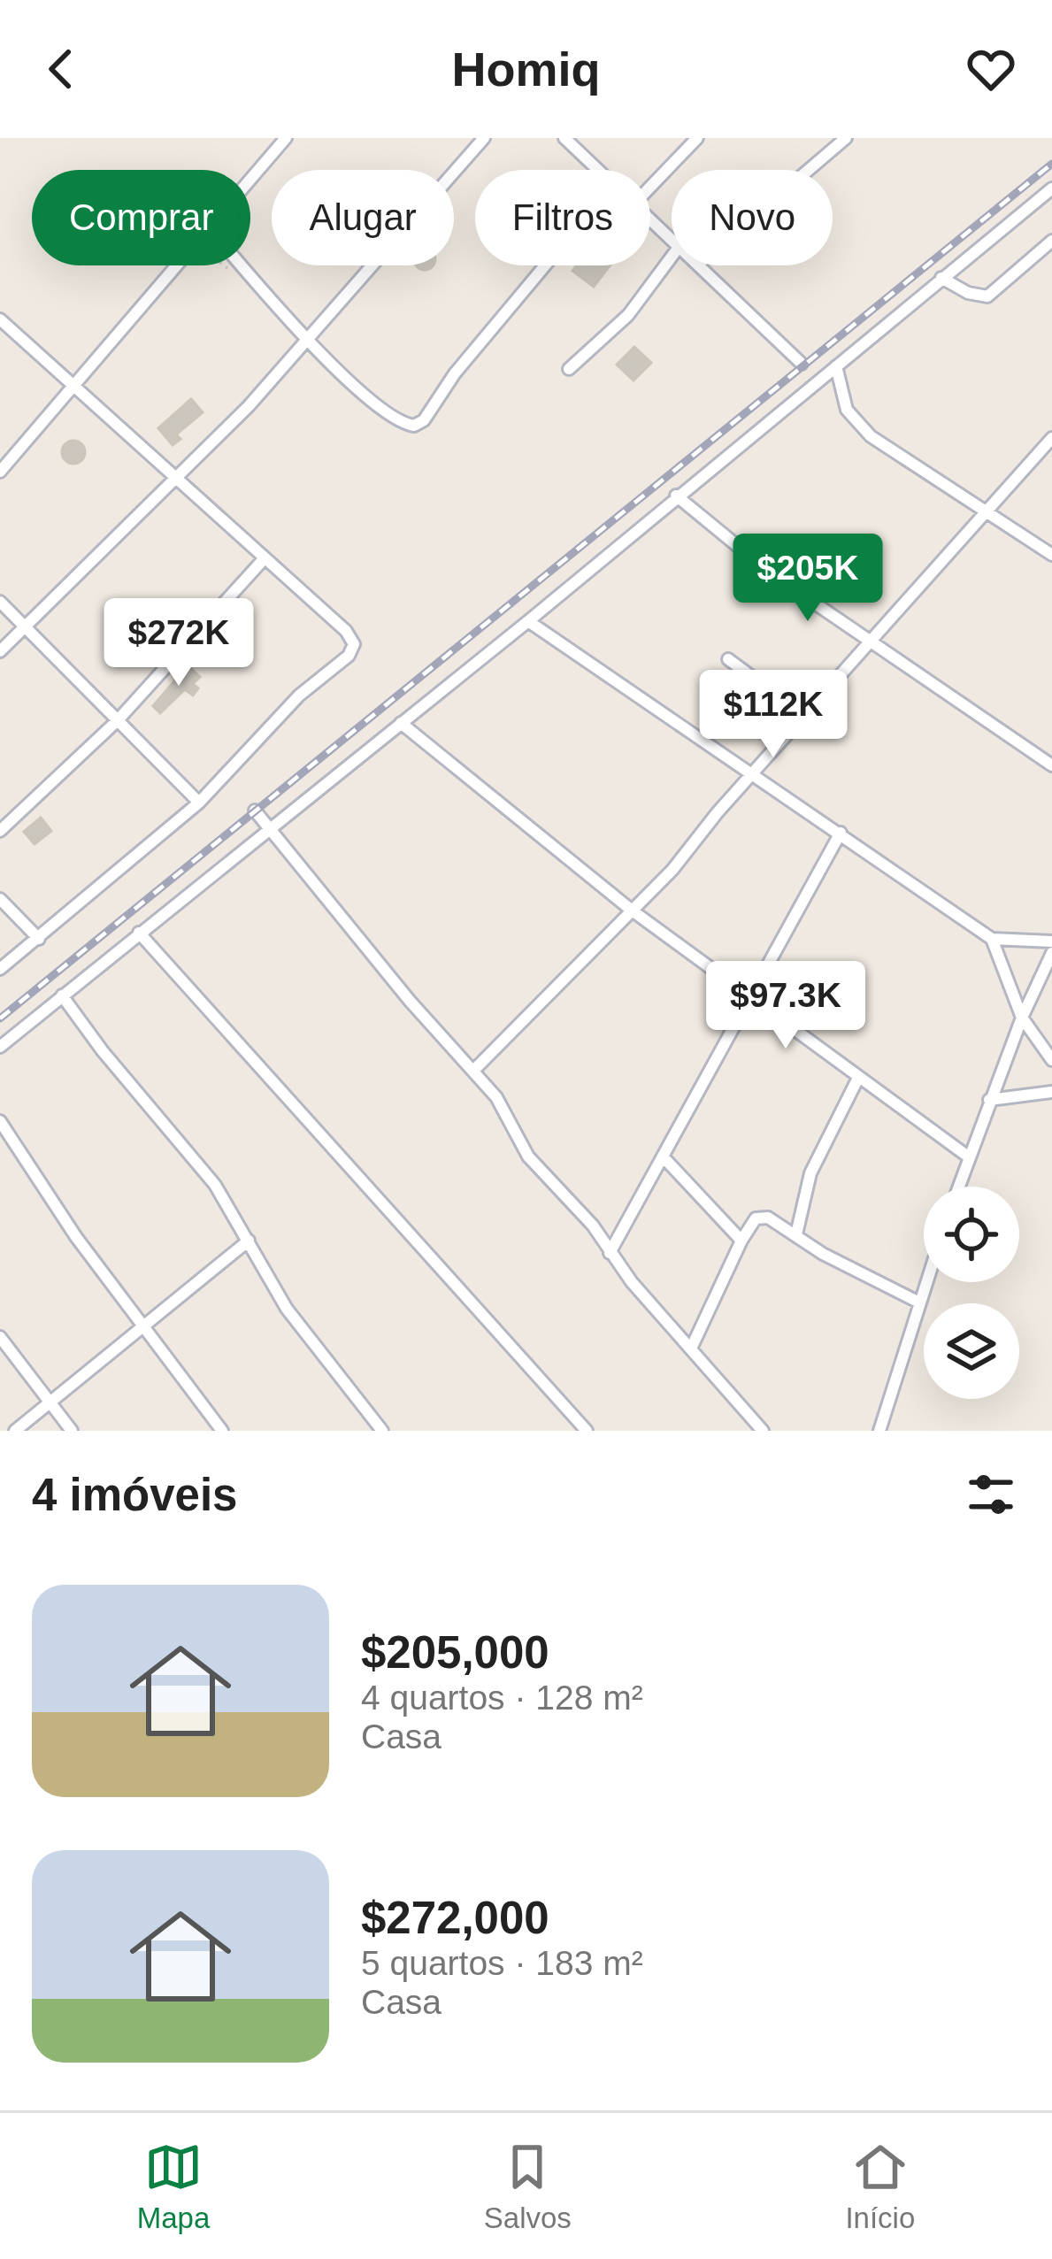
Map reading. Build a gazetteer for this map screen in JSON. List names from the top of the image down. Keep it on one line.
{"page":{"header":"Homiq","chip":["Comprar","Alugar","Filtros","Novo"],"price":["$205K","$272K","$112K","$97.3K"],"heading":"4 imóveis","list":[{"name":"$205,000","note":"4 quartos · 128 m² · Casa"},{"name":"$272,000","note":"5 quartos · 183 m² · Casa"}],"tabs":["Mapa","Salvos","Início"]}}
